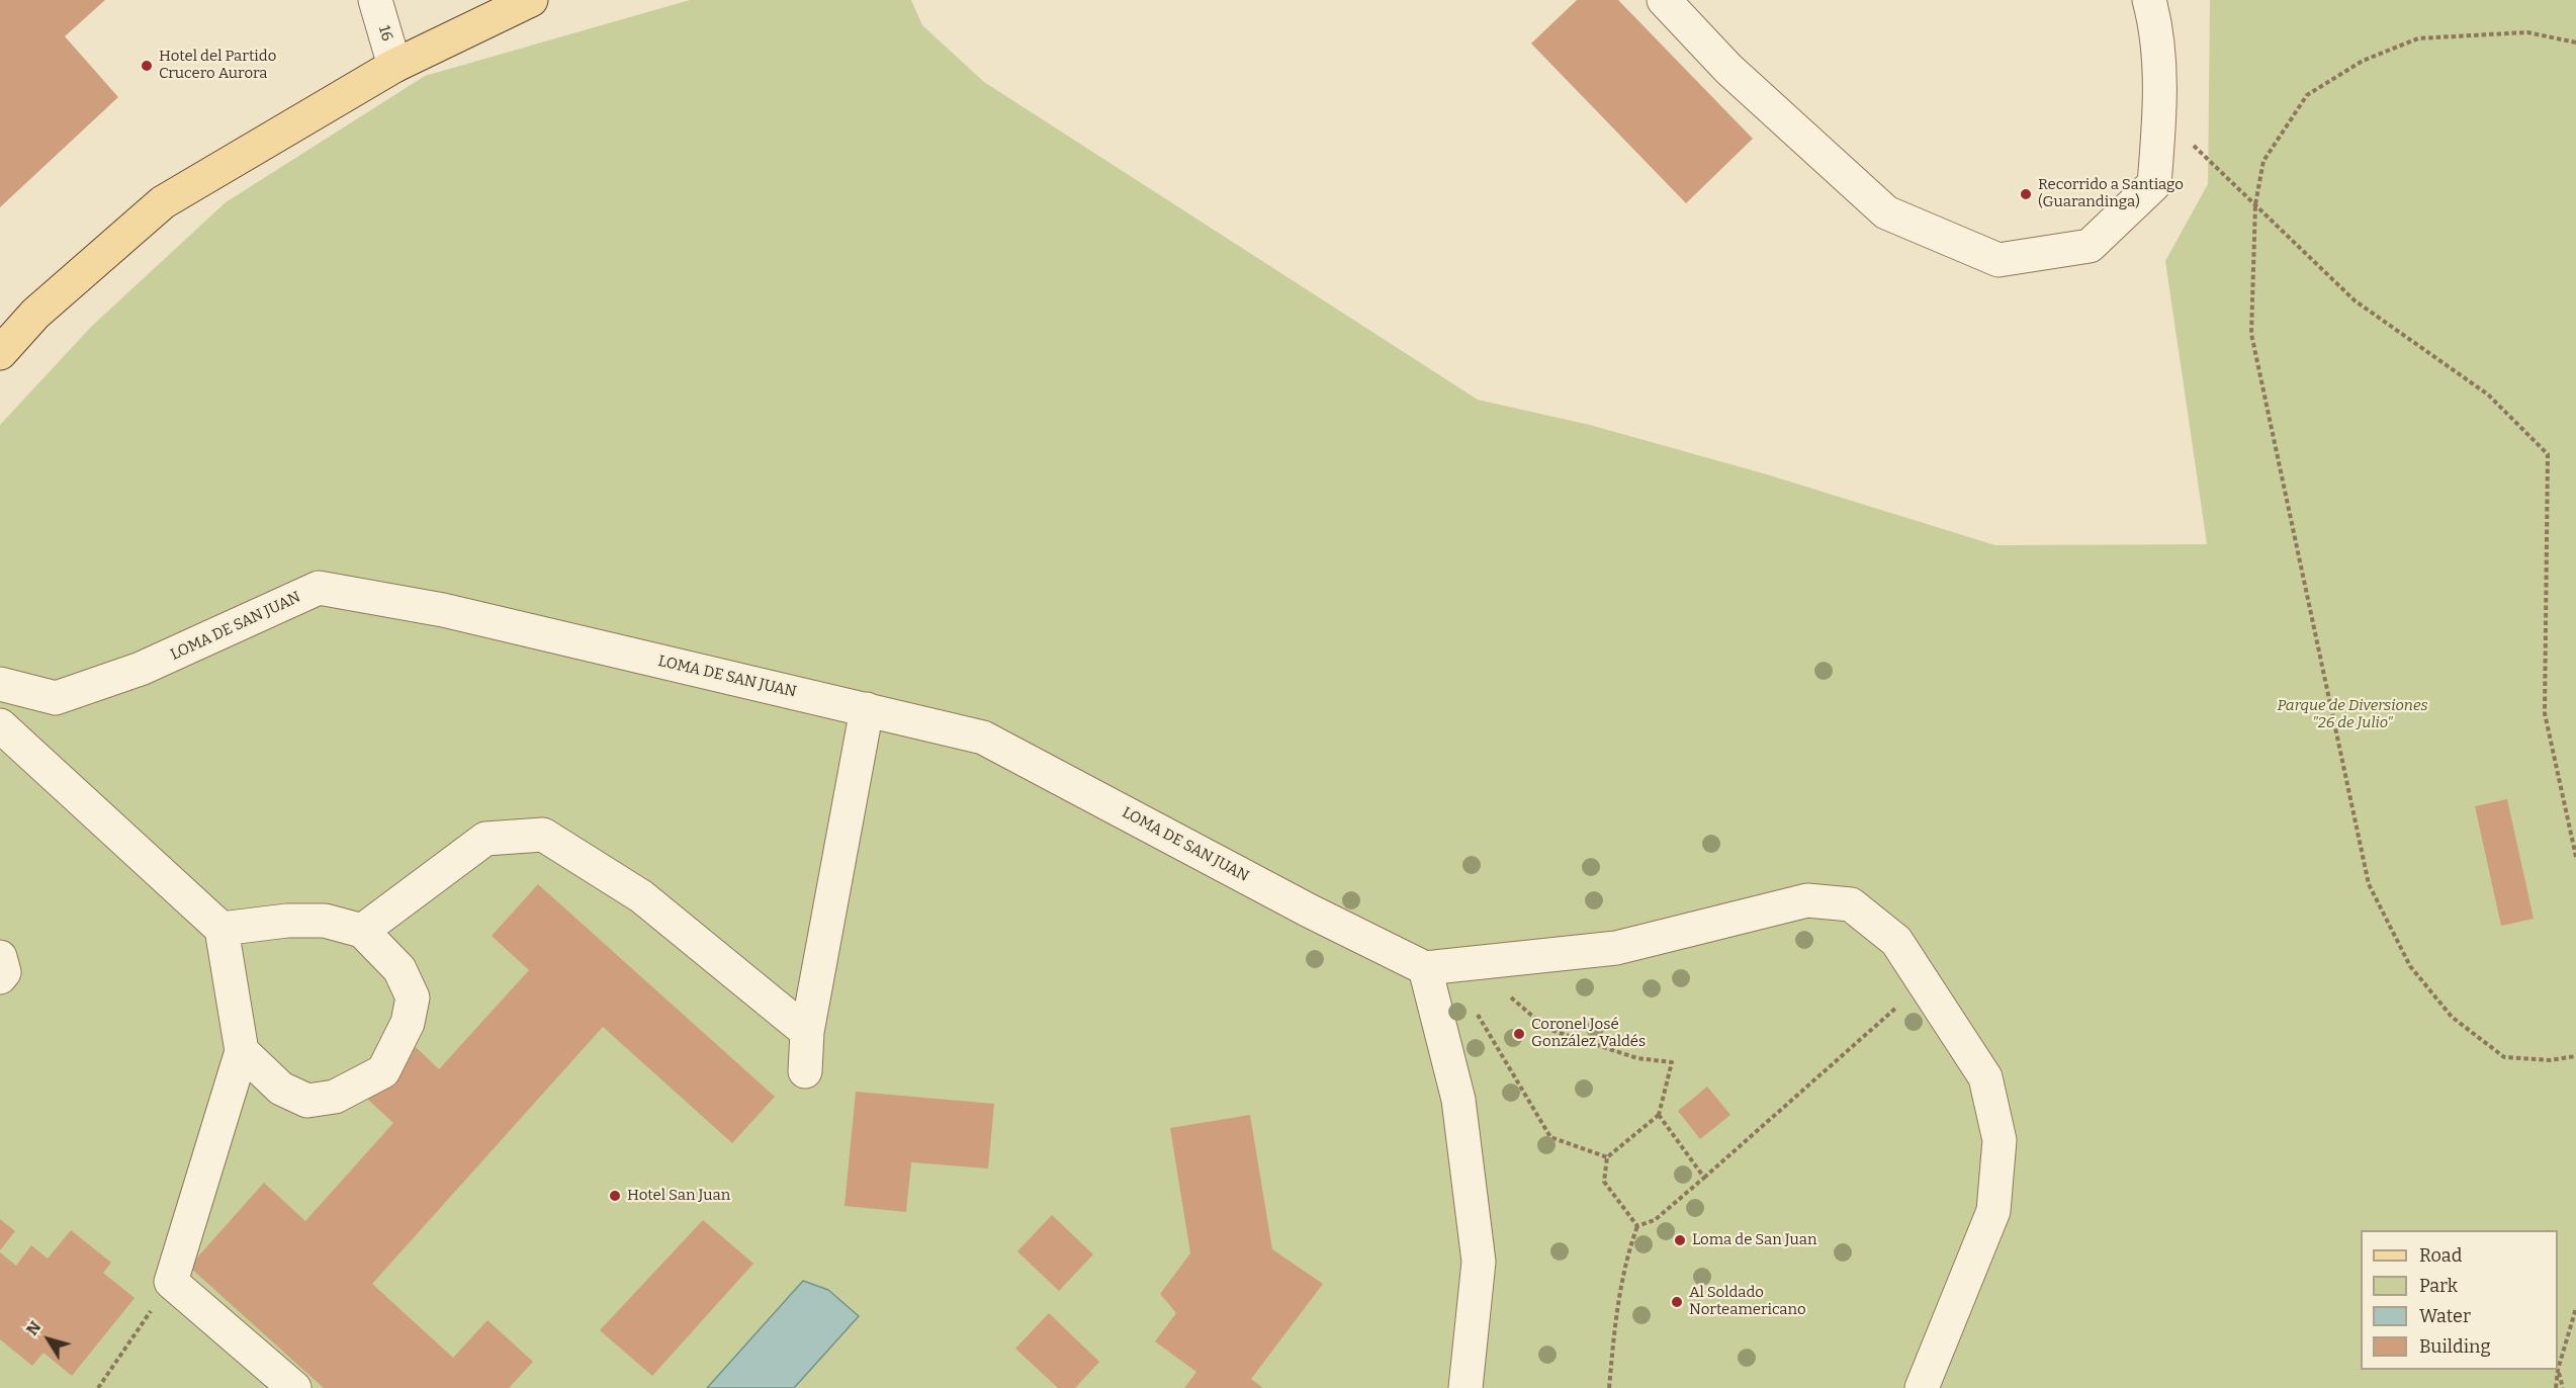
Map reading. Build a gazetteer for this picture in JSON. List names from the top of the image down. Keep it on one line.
{"streets":{"street":["16","LOMA DE SAN JUAN"]},"parks":["Parque de Diversiones \"26 de Julio\""],"places":["Hotel del Partido Crucero Aurora","Recorrido a Santiago (Guarandinga)","Coronel José González Valdés","Hotel San Juan","Loma de San Juan","Al Soldado Norteamericano"],"legend":["Road","Park","Water","Building"],"north":"top left"}
